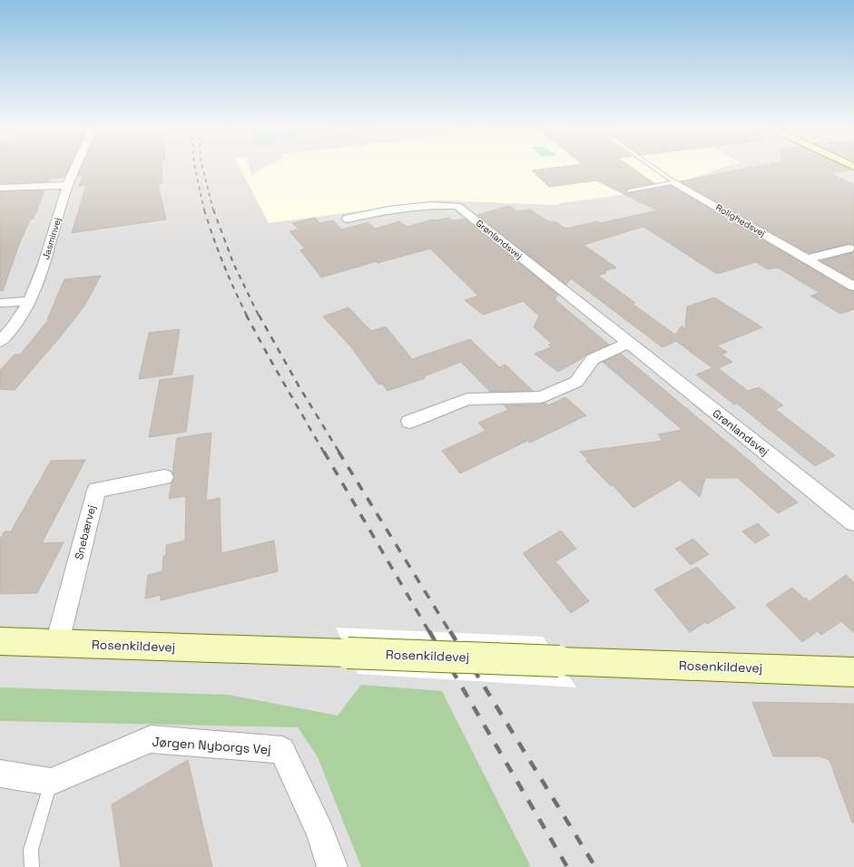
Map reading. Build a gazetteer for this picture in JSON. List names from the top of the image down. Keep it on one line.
{"streets":{"street":["Rolighedsvej","Jasminvej","Grønlandsvej","Snebærvej","Rosenkildevej","Jørgen Nyborgs Vej"]},"crossings":[["Snebærvej","Rosenkildevej"]]}
